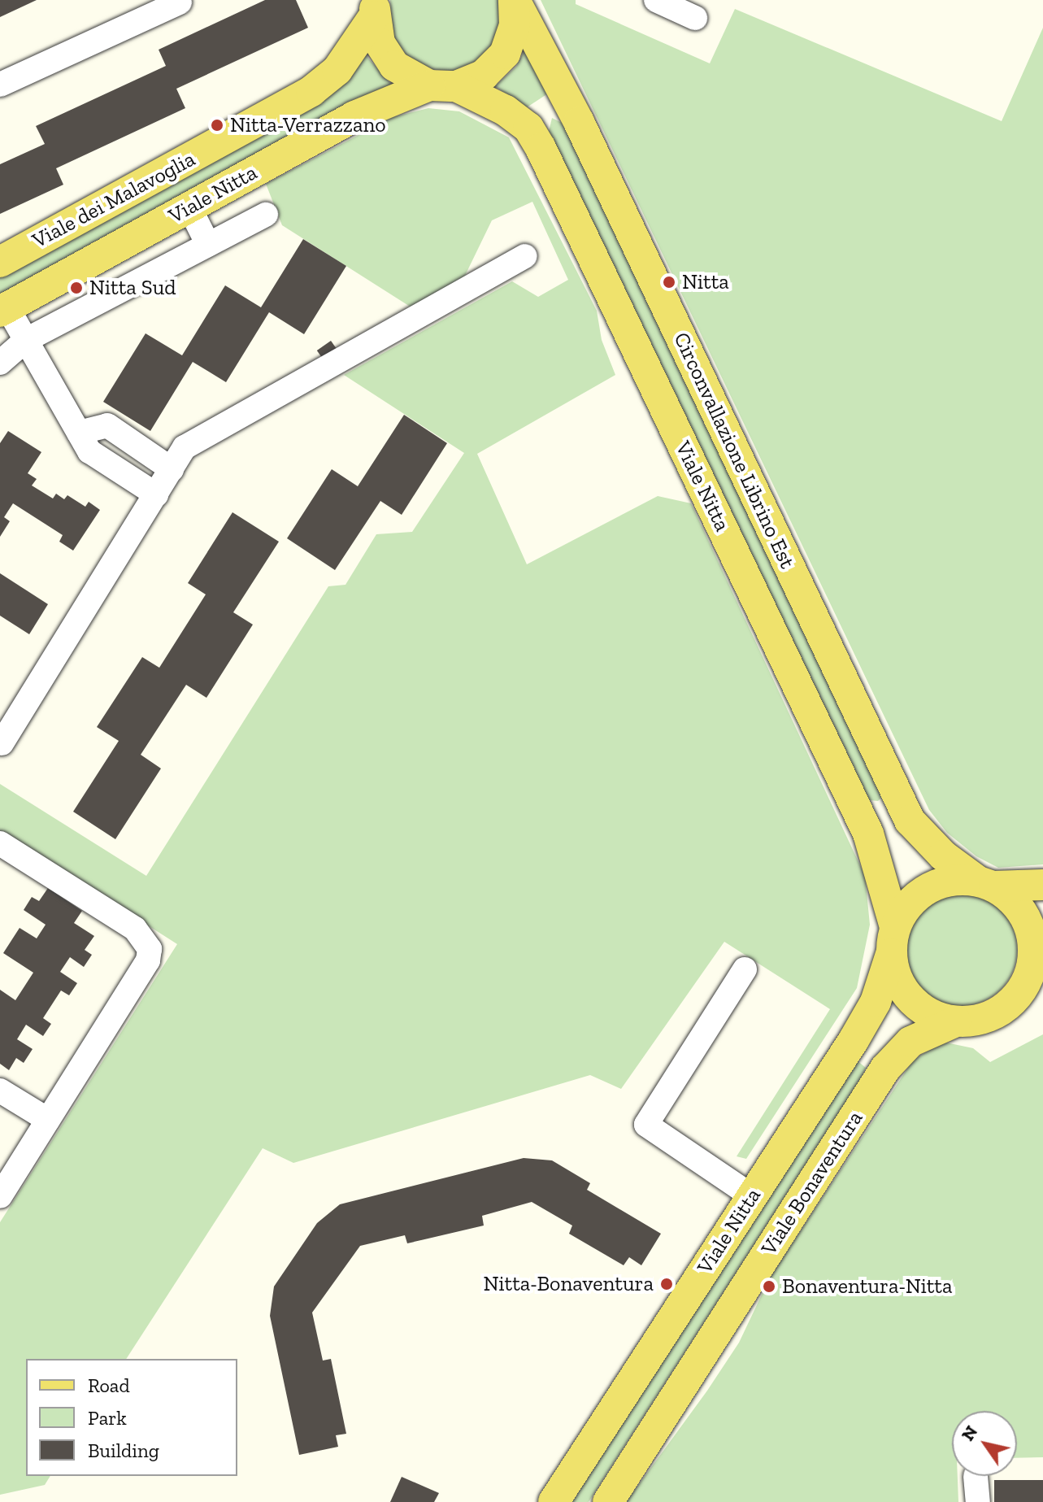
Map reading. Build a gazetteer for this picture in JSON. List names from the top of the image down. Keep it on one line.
{"streets":{"main road":["Viale Nitta","Viale dei Malavoglia","Circonvallazione Librino Est","Viale Bonaventura"]},"crossings":[["Viale Nitta","Circonvallazione Librino Est"],["Viale Nitta","Viale Bonaventura"],["Circonvallazione Librino Est","Viale Bonaventura"]],"places":["Nitta-Verrazzano","Nitta","Nitta Sud","Nitta-Bonaventura","Bonaventura-Nitta"],"legend":["Road","Park","Building"],"north":"top left"}
